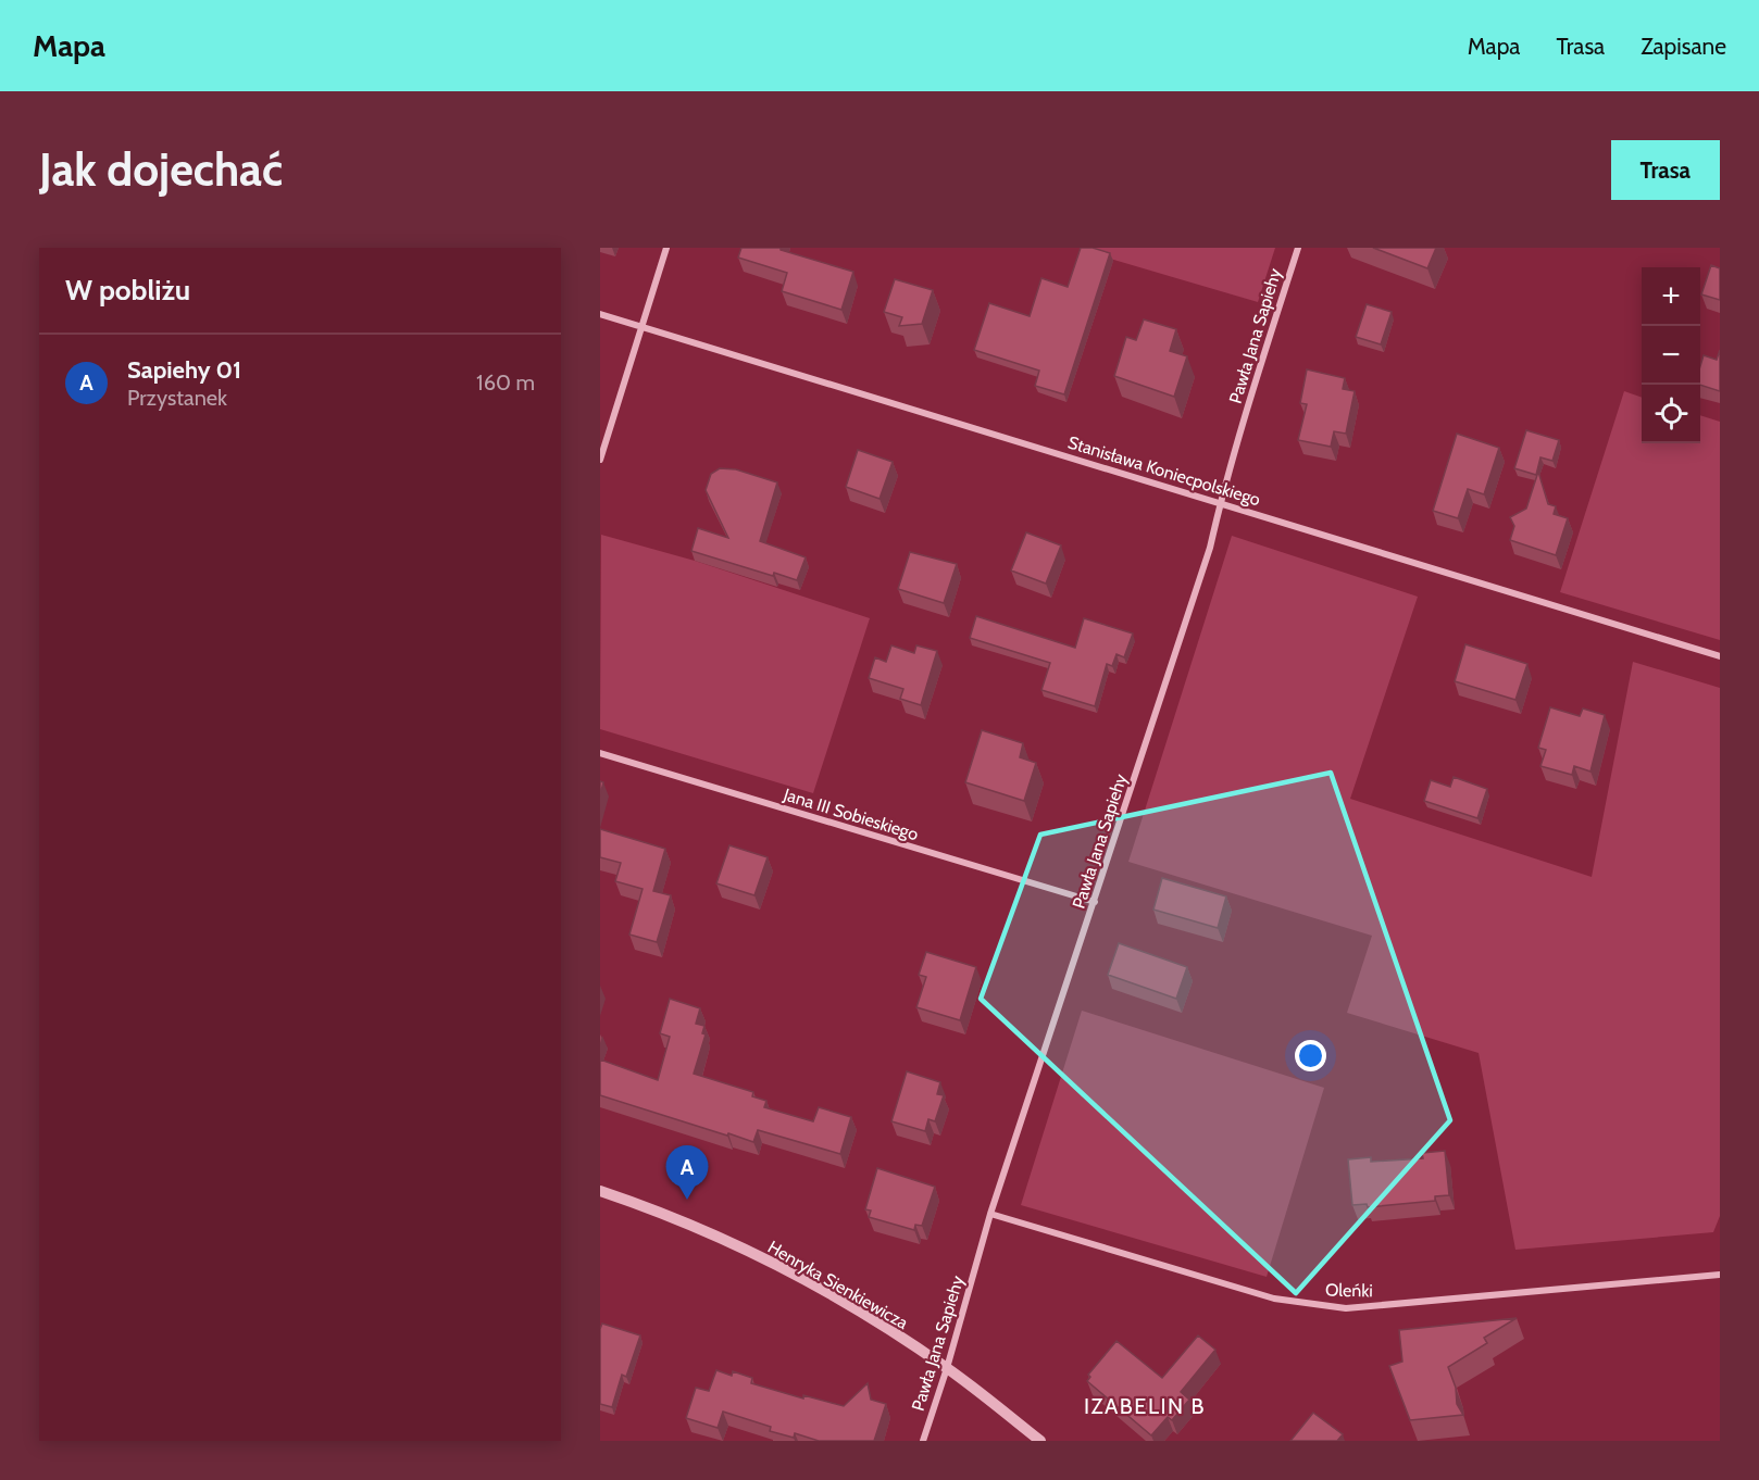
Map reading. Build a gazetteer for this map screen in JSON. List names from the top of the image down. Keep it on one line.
{"streets":{"street":["Pawła Jana Sapiehy","Stanisława Koniecpolskiego","Jana III Sobieskiego","Henryka Sienkiewicza","Oleńki"]},"crossings":[["Pawła Jana Sapiehy","Stanisława Koniecpolskiego"],["Pawła Jana Sapiehy","Jana III Sobieskiego"],["Pawła Jana Sapiehy","Henryka Sienkiewicza"],["Pawła Jana Sapiehy","Oleńki"]],"districts":["IZABELIN B"],"page":{"header":"Mapa","nav":["Mapa","Trasa","Zapisane"],"buttons":"Trasa","title":"Jak dojechać","heading":"W pobliżu","map_buttons":["+","−"],"list":[{"mark":"A","name":"Sapiehy 01","note":"Przystanek","value":"160 m"}],"pins":"A"}}
